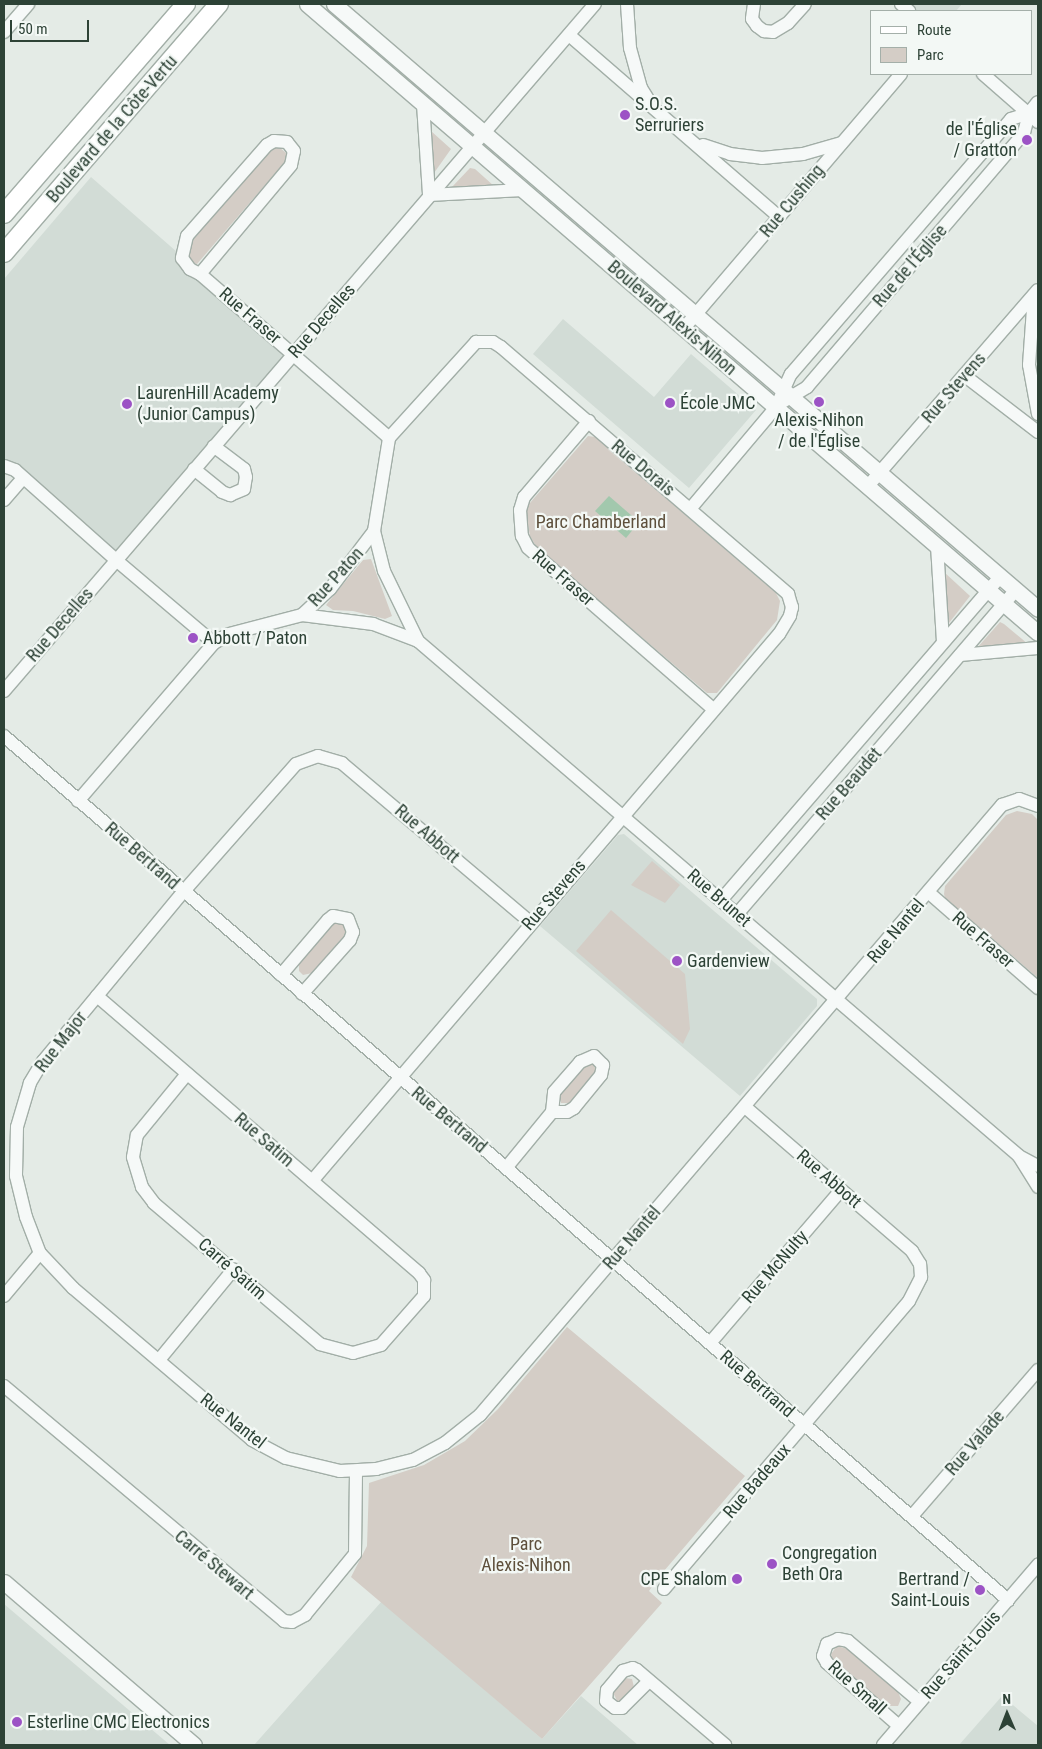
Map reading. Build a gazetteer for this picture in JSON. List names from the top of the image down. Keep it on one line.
{"streets":{"main road":["Boulevard de la Côte-Vertu"],"street":["Rue Cushing","Rue de l'Église","Rue Fraser","Boulevard Alexis-Nihon","Rue Decelles","Rue Stevens","Rue Dorais","Rue Paton","Rue Beaudet","Rue Abbott","Rue Bertrand","Rue Brunet","Rue Nantel","Rue Major","Rue Satim","Rue McNulty","Carré Satim","Rue Valade","Rue Badeaux","Carré Stewart","Rue Saint-Louis","Rue Small"]},"crossings":[["Rue Cushing","Boulevard Alexis-Nihon"],["Rue de l'Église","Boulevard Alexis-Nihon"],["Rue de l'Église","Rue Dorais"],["Rue Fraser","Rue Decelles"],["Rue Fraser","Rue Stevens"],["Rue Fraser","Rue Dorais"],["Rue Fraser","Rue Paton"],["Rue Fraser","Rue Nantel"],["Boulevard Alexis-Nihon","Rue Decelles"],["Boulevard Alexis-Nihon","Rue Stevens"],["Boulevard Alexis-Nihon","Rue Beaudet"],["Rue Stevens","Rue Dorais"],["Rue Stevens","Rue Abbott"],["Rue Stevens","Rue Bertrand"],["Rue Stevens","Rue Brunet"],["Rue Stevens","Rue Satim"],["Rue Dorais","Rue Paton"],["Rue Paton","Rue Bertrand"],["Rue Paton","Rue Brunet"],["Rue Beaudet","Rue Brunet"],["Rue Abbott","Rue Nantel"],["Rue Abbott","Rue Major"],["Rue Abbott","Rue McNulty"],["Rue Abbott","Rue Badeaux"],["Rue Bertrand","Rue Nantel"],["Rue Bertrand","Rue Major"],["Rue Bertrand","Rue McNulty"],["Rue Bertrand","Rue Valade"],["Rue Bertrand","Rue Badeaux"],["Rue Bertrand","Rue Saint-Louis"],["Rue Brunet","Rue Nantel"],["Rue Nantel","Rue Major"],["Rue Nantel","Carré Stewart"],["Rue Major","Rue Satim"],["Rue Satim","Carré Satim"],["Rue Saint-Louis","Rue Small"]],"parks":["Parc Chamberland","Parc Alexis-Nihon"],"places":["S.O.S. Serruriers","de l'Église / Gratton","Alexis-Nihon / de l'Église","École JMC","LaurenHill Academy (Junior Campus)","Abbott / Paton","Gardenview","Congregation Beth Ora","CPE Shalom","Bertrand / Saint-Louis","Esterline CMC Electronics"],"legend":["Route","Parc"],"scale_bar":"50 m","north":"top"}
